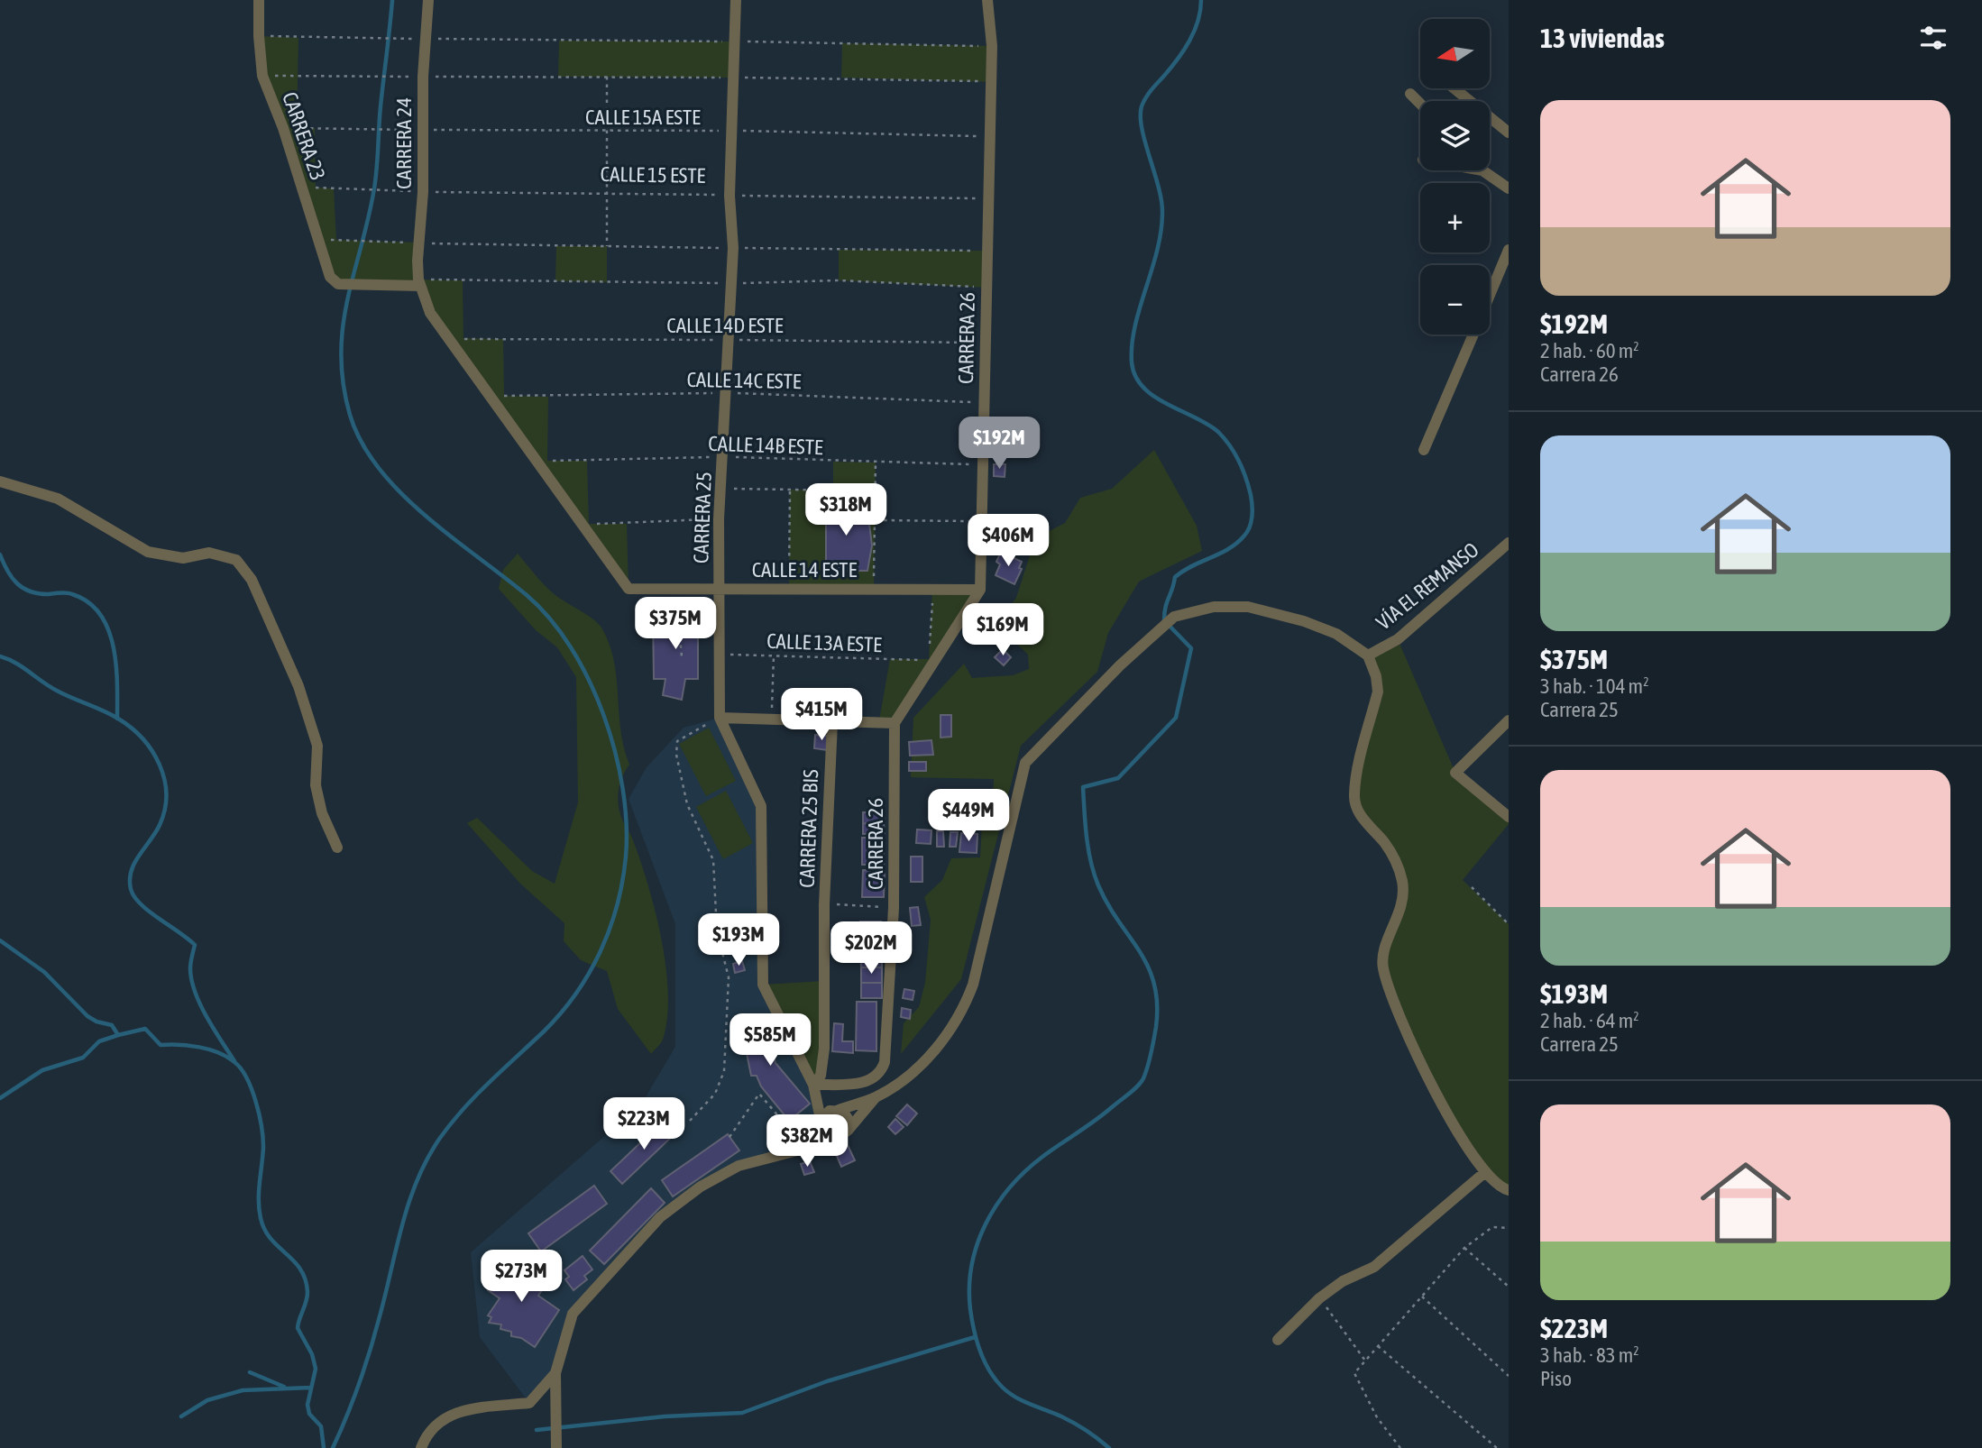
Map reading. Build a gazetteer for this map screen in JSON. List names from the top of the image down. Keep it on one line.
{"streets":{"street":["CARRERA 23","CARRERA 24","CARRERA 26","CARRERA 25","CALLE 14 ESTE","VÍA EL REMANSO","CARRERA 25 BIS"],"path":["CALLE 15A ESTE","CALLE 15 ESTE","CALLE 14D ESTE","CALLE 14C ESTE","CALLE 14B ESTE","CALLE 13A ESTE"]},"crossings":[["CALLE 15A ESTE","CARRERA 24"],["CALLE 15A ESTE","CARRERA 26"],["CALLE 15A ESTE","CARRERA 25"],["CARRERA 23","CARRERA 24"],["CARRERA 23","CALLE 14 ESTE"],["CARRERA 24","CALLE 15 ESTE"],["CARRERA 24","CALLE 14 ESTE"],["CALLE 15 ESTE","CARRERA 26"],["CALLE 15 ESTE","CARRERA 25"],["CALLE 14D ESTE","CARRERA 26"],["CALLE 14D ESTE","CARRERA 25"],["CARRERA 26","CALLE 14C ESTE"],["CARRERA 26","CALLE 14B ESTE"],["CARRERA 26","CARRERA 25"],["CARRERA 26","CALLE 14 ESTE"],["CARRERA 26","CARRERA 25 BIS"],["CALLE 14C ESTE","CARRERA 25"],["CALLE 14B ESTE","CARRERA 25"],["CARRERA 25","CALLE 14 ESTE"],["CARRERA 25","CALLE 13A ESTE"],["CARRERA 25","CARRERA 25 BIS"]],"north":"left","page":{"heading":"13 viviendas","map_buttons":["+","−"],"list":[{"name":"$192M","note":"2 hab. · 60 m² · Carrera 26"},{"name":"$375M","note":"3 hab. · 104 m² · Carrera 25"},{"name":"$193M","note":"2 hab. · 64 m² · Carrera 25"},{"name":"$223M","note":"3 hab. · 83 m² · Piso"}],"price":["$192M","$318M","$406M","$375M","$169M","$415M","$449M","$193M","$202M","$585M","$223M","$382M","$273M"]}}
